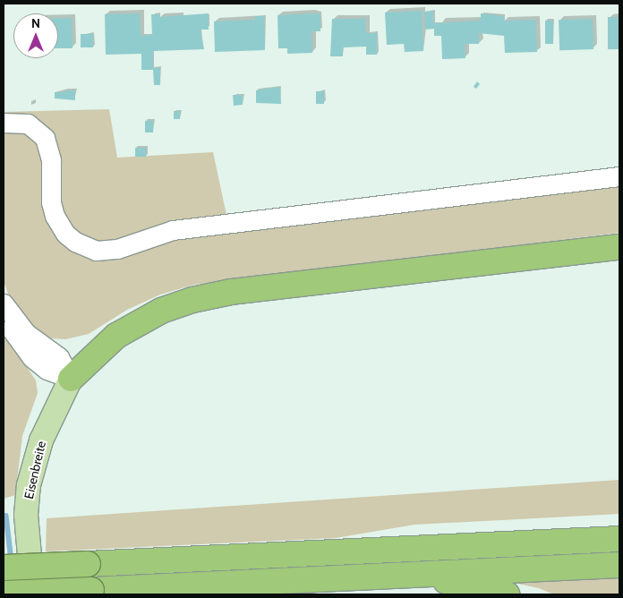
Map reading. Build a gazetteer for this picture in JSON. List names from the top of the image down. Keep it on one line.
{"streets":{"main road":["Eisenbreite"]},"north":"top"}
